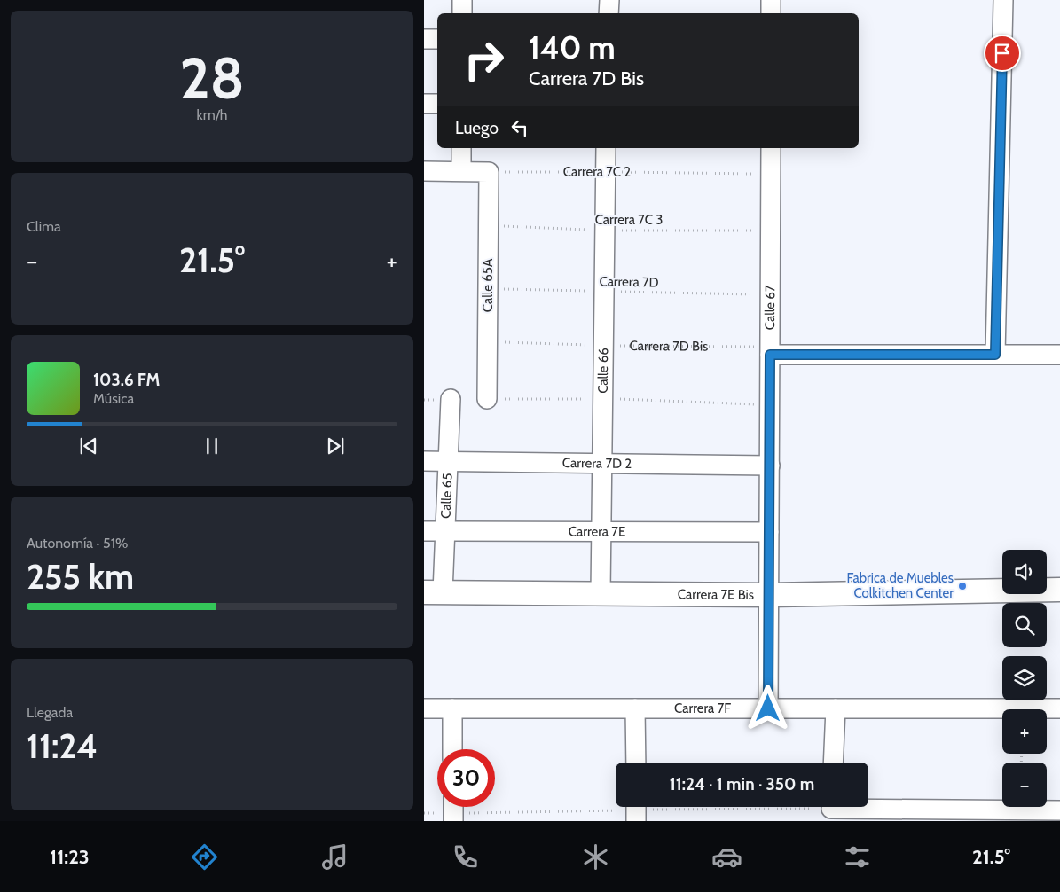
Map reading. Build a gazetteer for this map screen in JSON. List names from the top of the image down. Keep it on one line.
{"streets":{"street":["Calle 65A","Calle 67","Calle 66","Carrera 7D 2","Calle 65","Carrera 7E","Carrera 7E Bis","Carrera 7F"],"path":["Carrera 7C 2","Carrera 7C 3","Carrera 7D","Carrera 7D Bis"]},"crossings":[["Carrera 7C 2","Calle 65A"],["Carrera 7C 2","Calle 67"],["Carrera 7C 2","Calle 66"],["Carrera 7C 3","Calle 65A"],["Carrera 7C 3","Calle 67"],["Carrera 7C 3","Calle 66"],["Carrera 7D","Calle 65A"],["Carrera 7D","Calle 67"],["Carrera 7D","Calle 66"],["Calle 65A","Carrera 7D Bis"],["Calle 67","Carrera 7D Bis"],["Calle 67","Carrera 7D 2"],["Calle 67","Carrera 7E"],["Calle 67","Carrera 7E Bis"],["Calle 67","Carrera 7F"],["Carrera 7D Bis","Calle 66"],["Calle 66","Carrera 7D 2"],["Calle 66","Carrera 7E"],["Calle 66","Carrera 7E Bis"],["Carrera 7D 2","Calle 65"],["Calle 65","Carrera 7E"],["Calle 65","Carrera 7E Bis"]],"places":["Fabrica de Muebles Colkitchen Center"],"page":{"tile":[["28","km/h"],"Clima",["Autonomía · 51%","255 km"],["Llegada","11:24"]],"turn":["140 m","Carrera 7D Bis"],"then":"Luego","heat":["−","21.5°","+"],"song":["103.6 FM","Música"],"map_buttons":["+","−"],"limit":"30","trip":"11:24 · 1 min · 350 m","tabs":["11:23","21.5°"]}}
